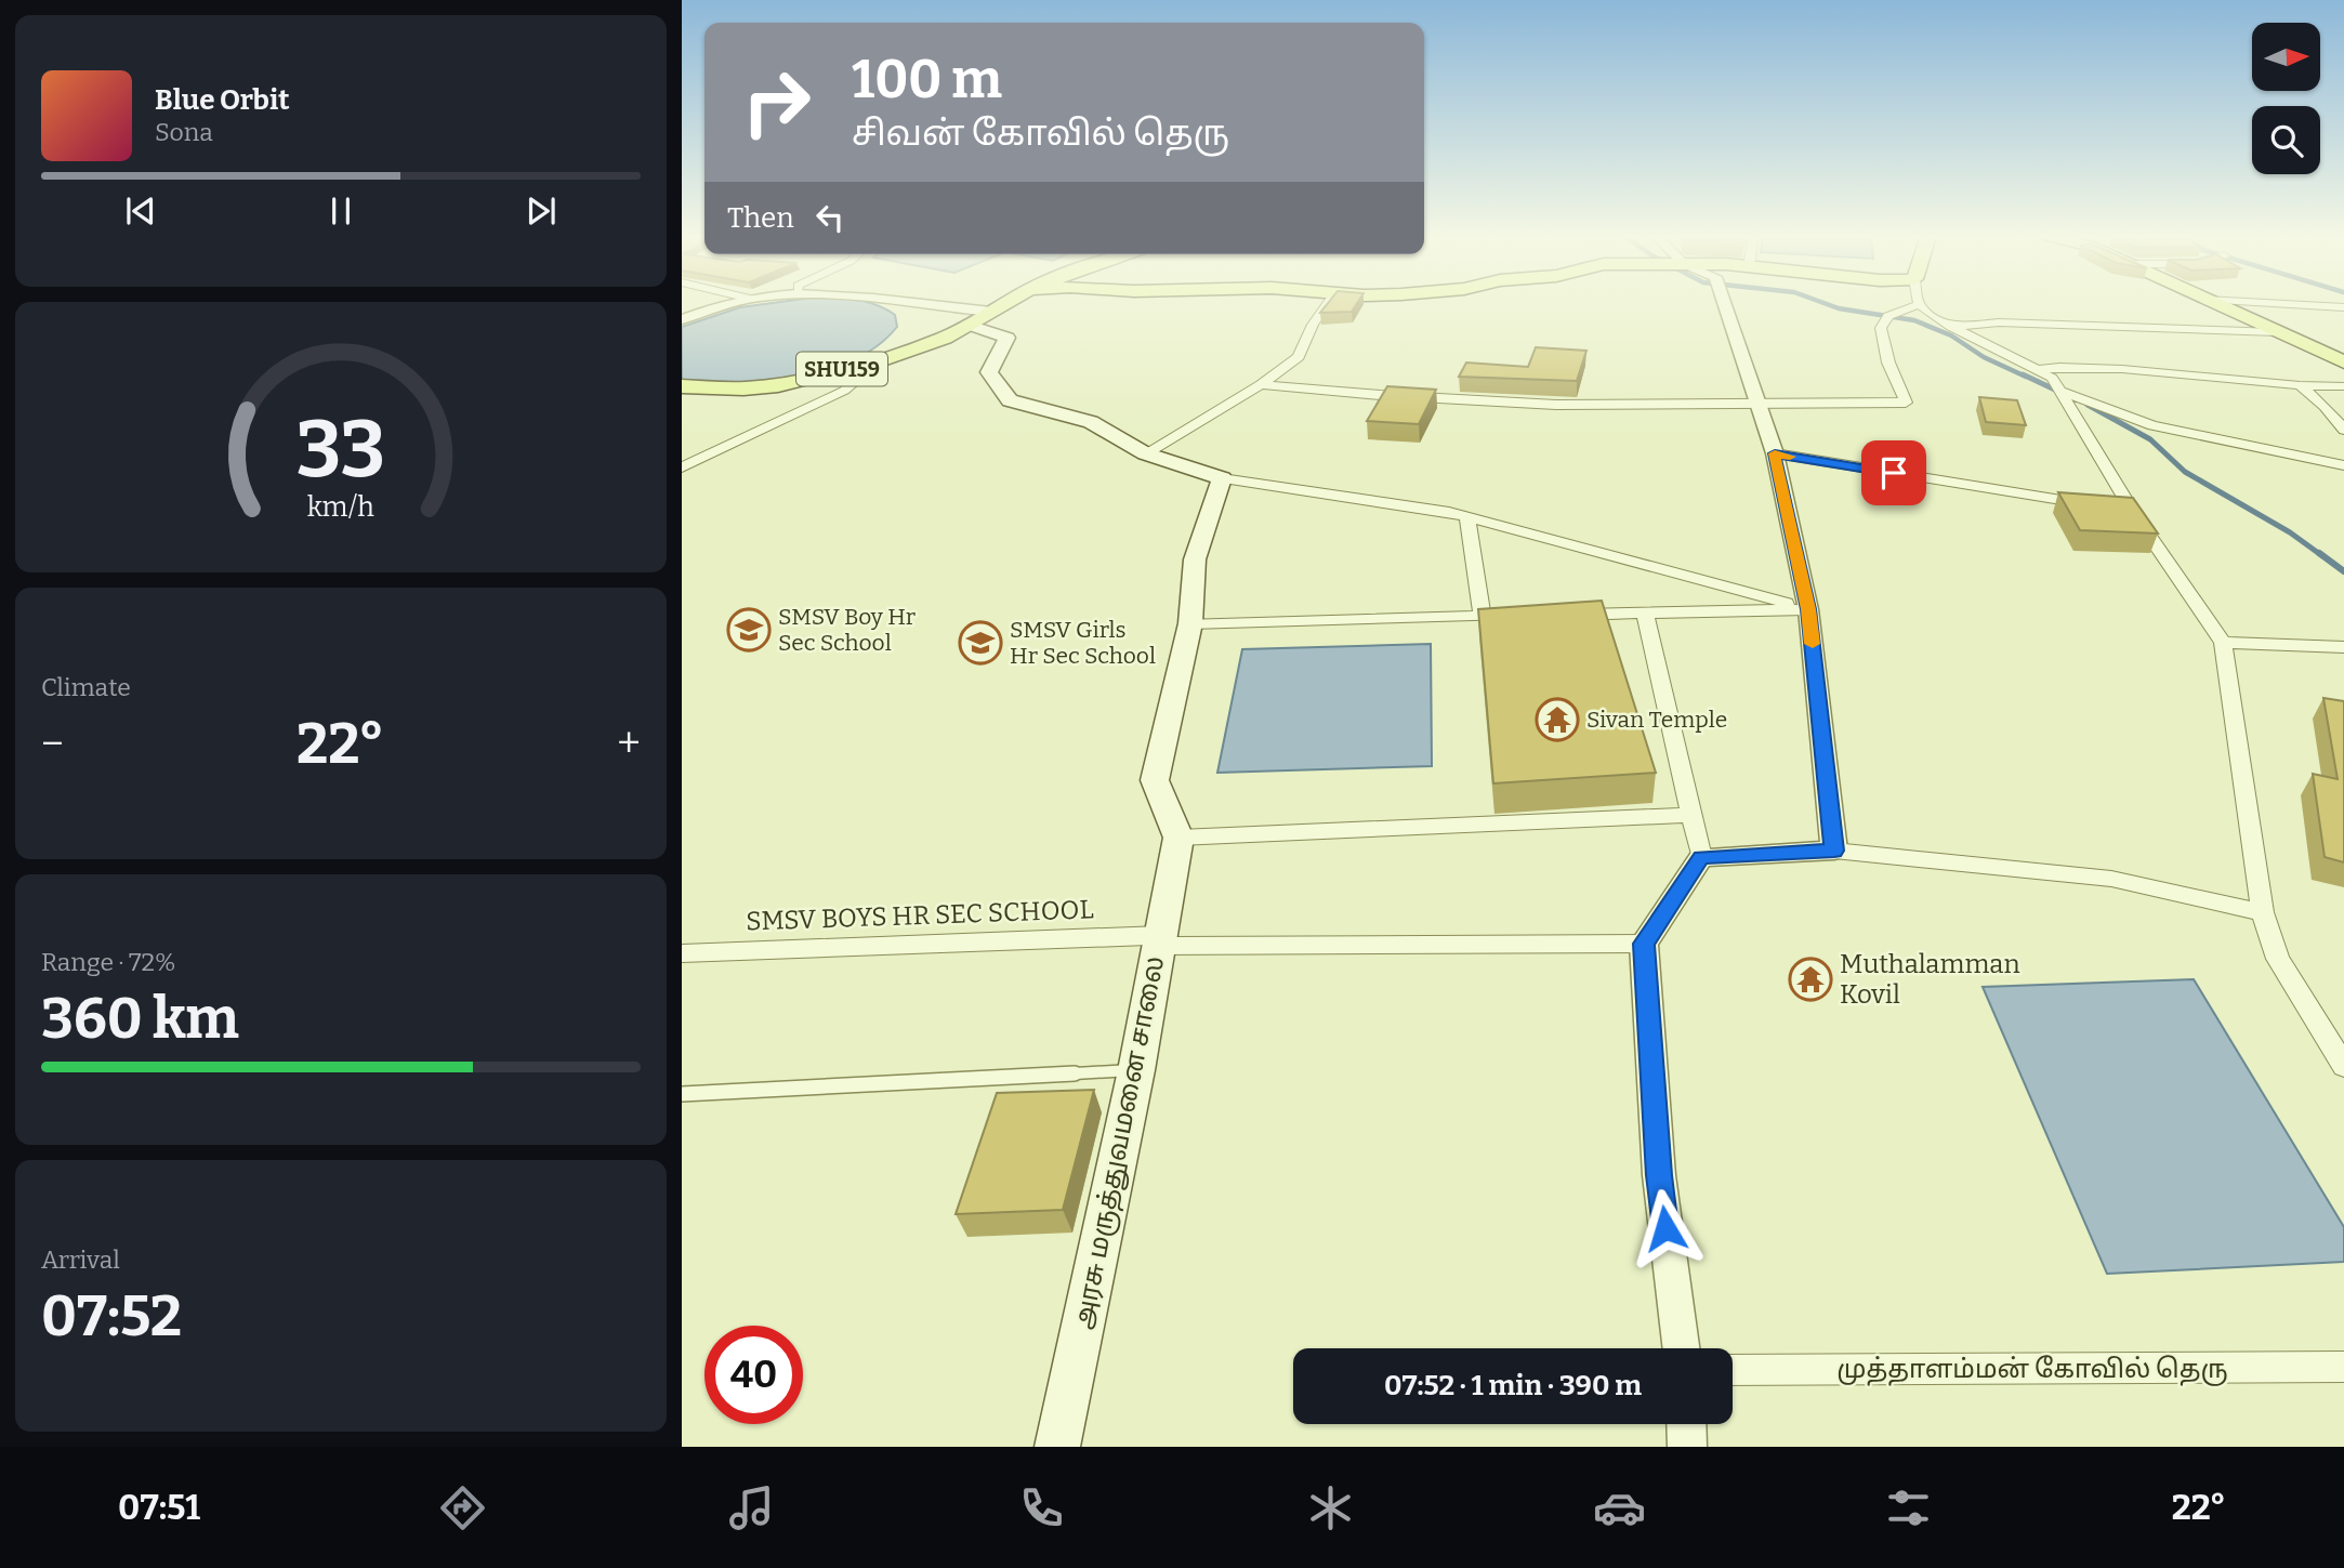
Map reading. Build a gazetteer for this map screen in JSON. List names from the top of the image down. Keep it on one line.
{"streets":{"main road":["SHU159","அரசு மருத்துவமனை சாலை"],"street":["SMSV BOYS HR SEC SCHOOL","முத்தாளம்மன் கோவில் தெரு"]},"crossings":[["SMSV BOYS HR SEC SCHOOL","அரசு மருத்துவமனை சாலை"]],"places":{"school or university":["SMSV Boy Hr Sec School","SMSV Girls Hr Sec School"],"temple":["Sivan Temple","Muthalamman Kovil"]},"north":"right","page":{"turn":["100 m","சிவன் கோவில் தெரு"],"song":["Blue Orbit","Sona"],"then":"Then","tile":["Climate",["Range · 72%","360 km"],["Arrival","07:52"]],"heat":["−","22°","+"],"limit":"40","trip":"07:52 · 1 min · 390 m","tabs":["07:51","22°"],"gauge":["33","km/h"]}}
